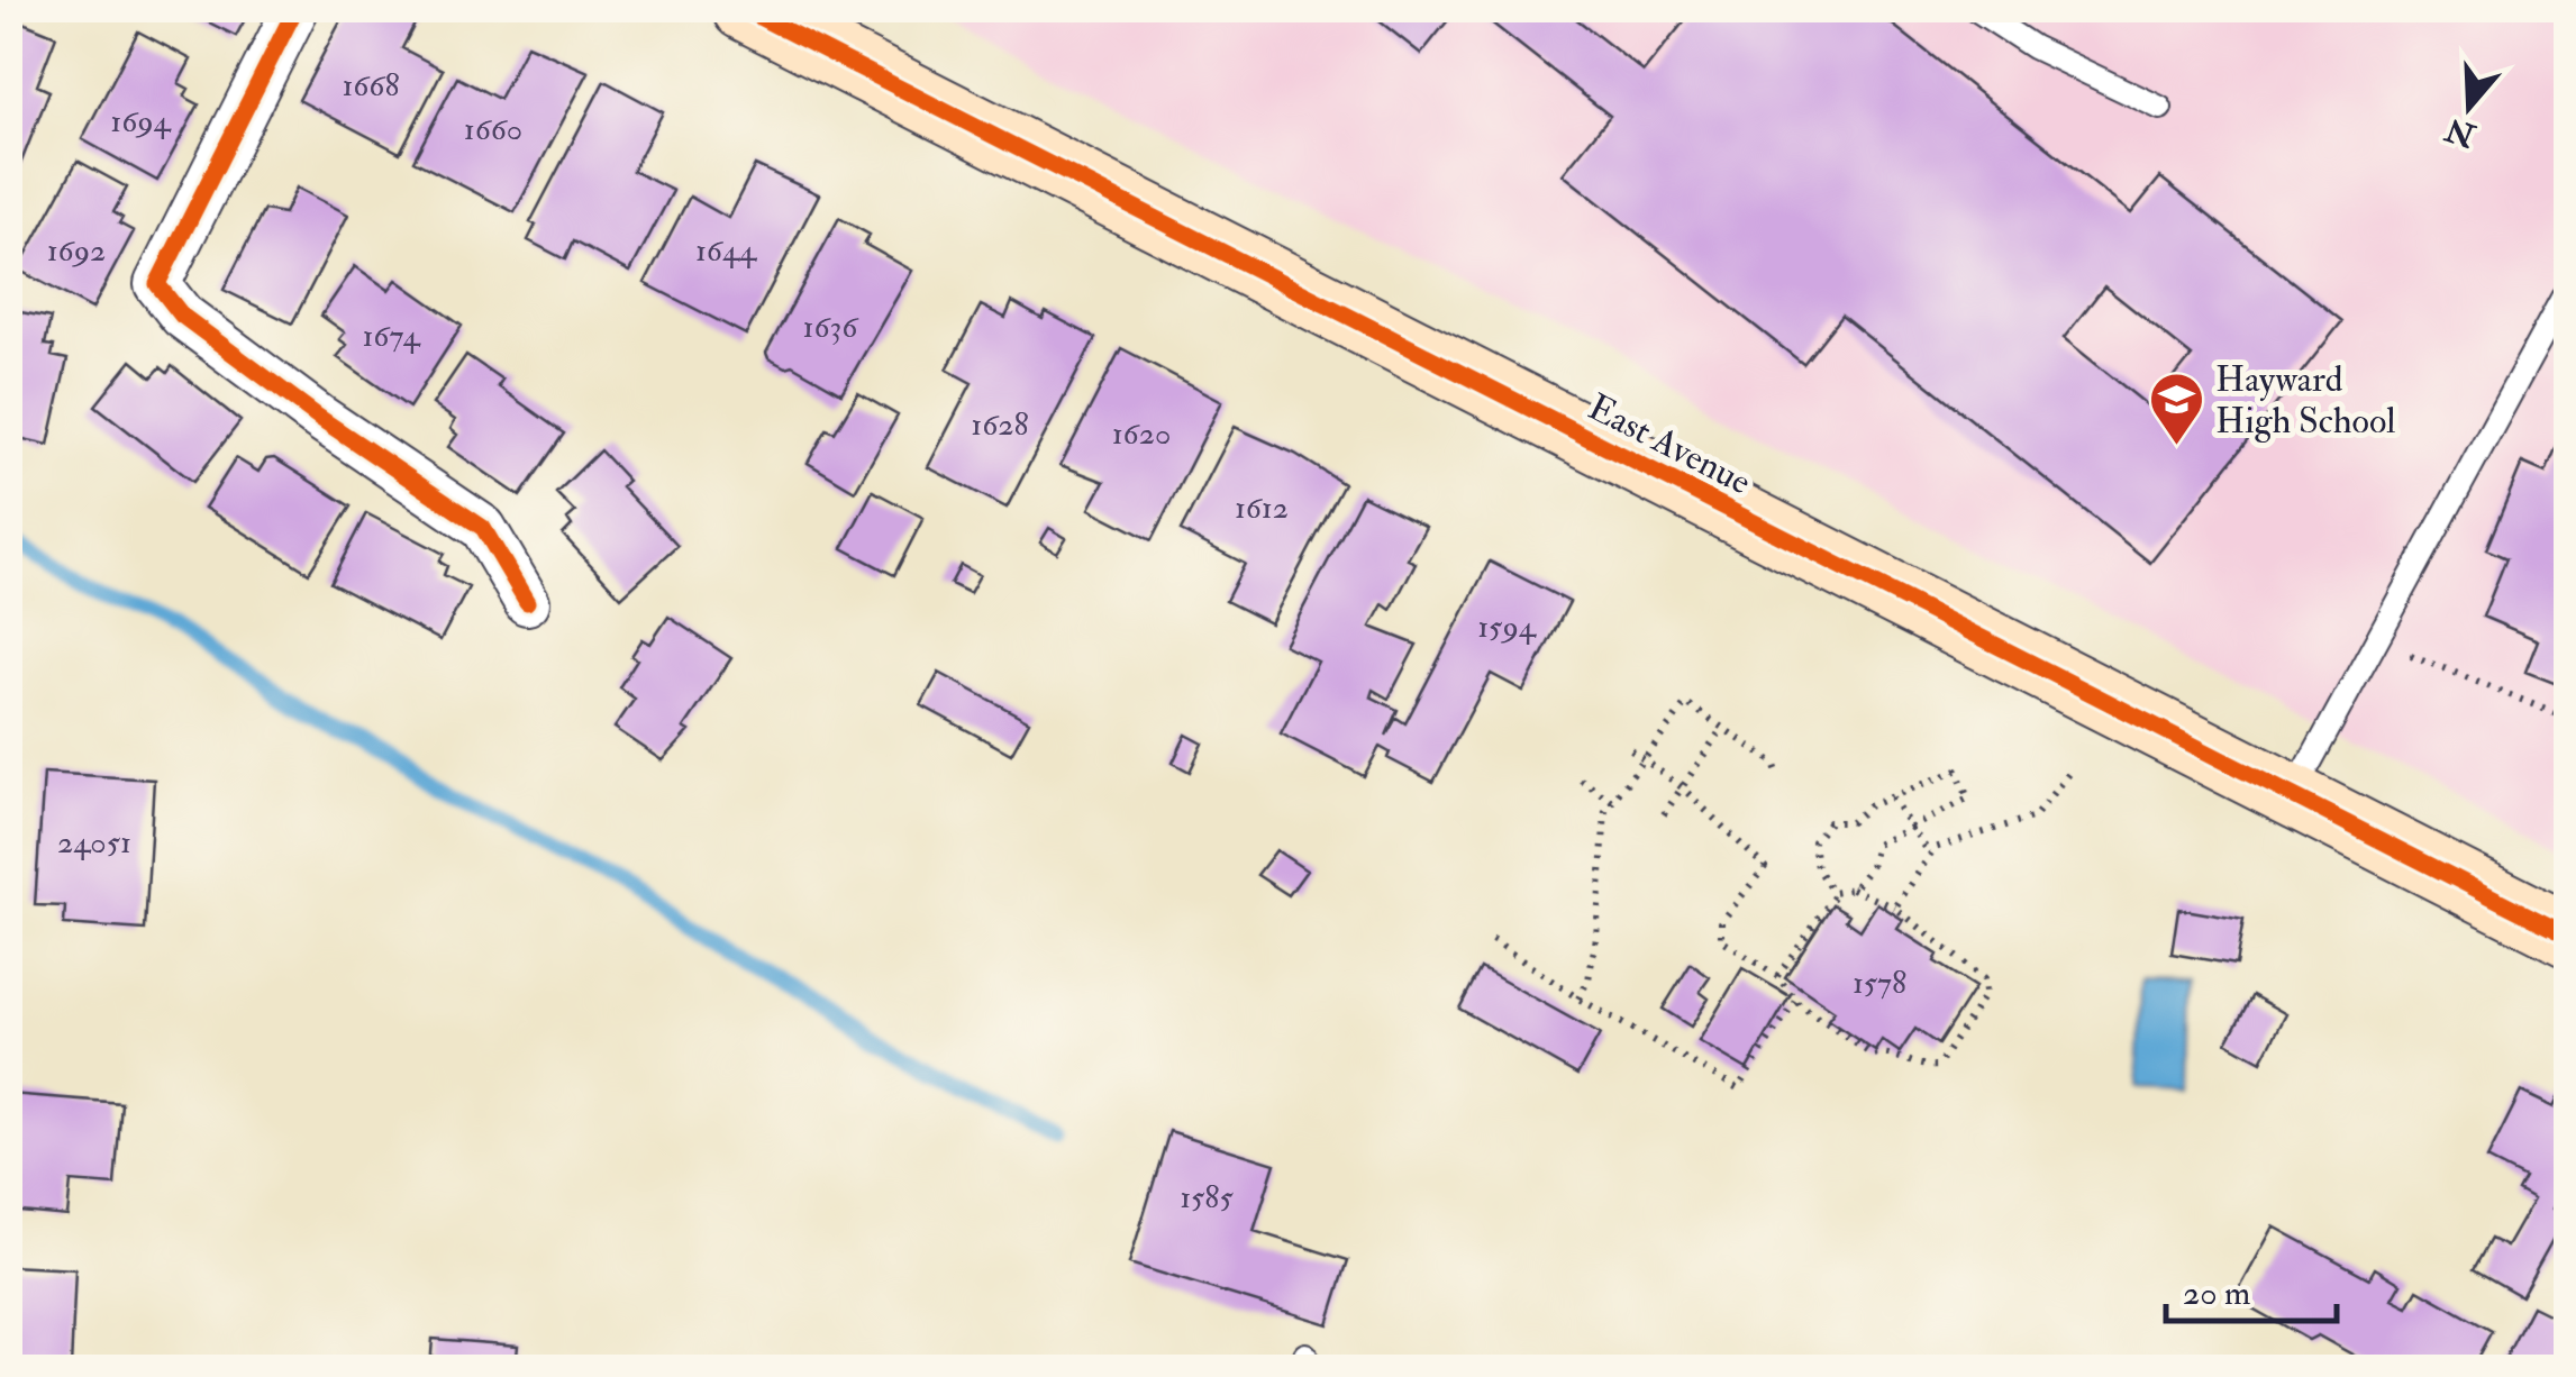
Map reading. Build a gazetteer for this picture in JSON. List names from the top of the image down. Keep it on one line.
{"streets":{"street":["East Avenue"]},"places":{"school or university":["Hayward High School"]},"house_numbers":["1668","1694","1660","1692","1644","1636","1674","1628","1620","1612","1594","24051","1578","1585"],"scale_bar":"20 m","north":"bottom"}
